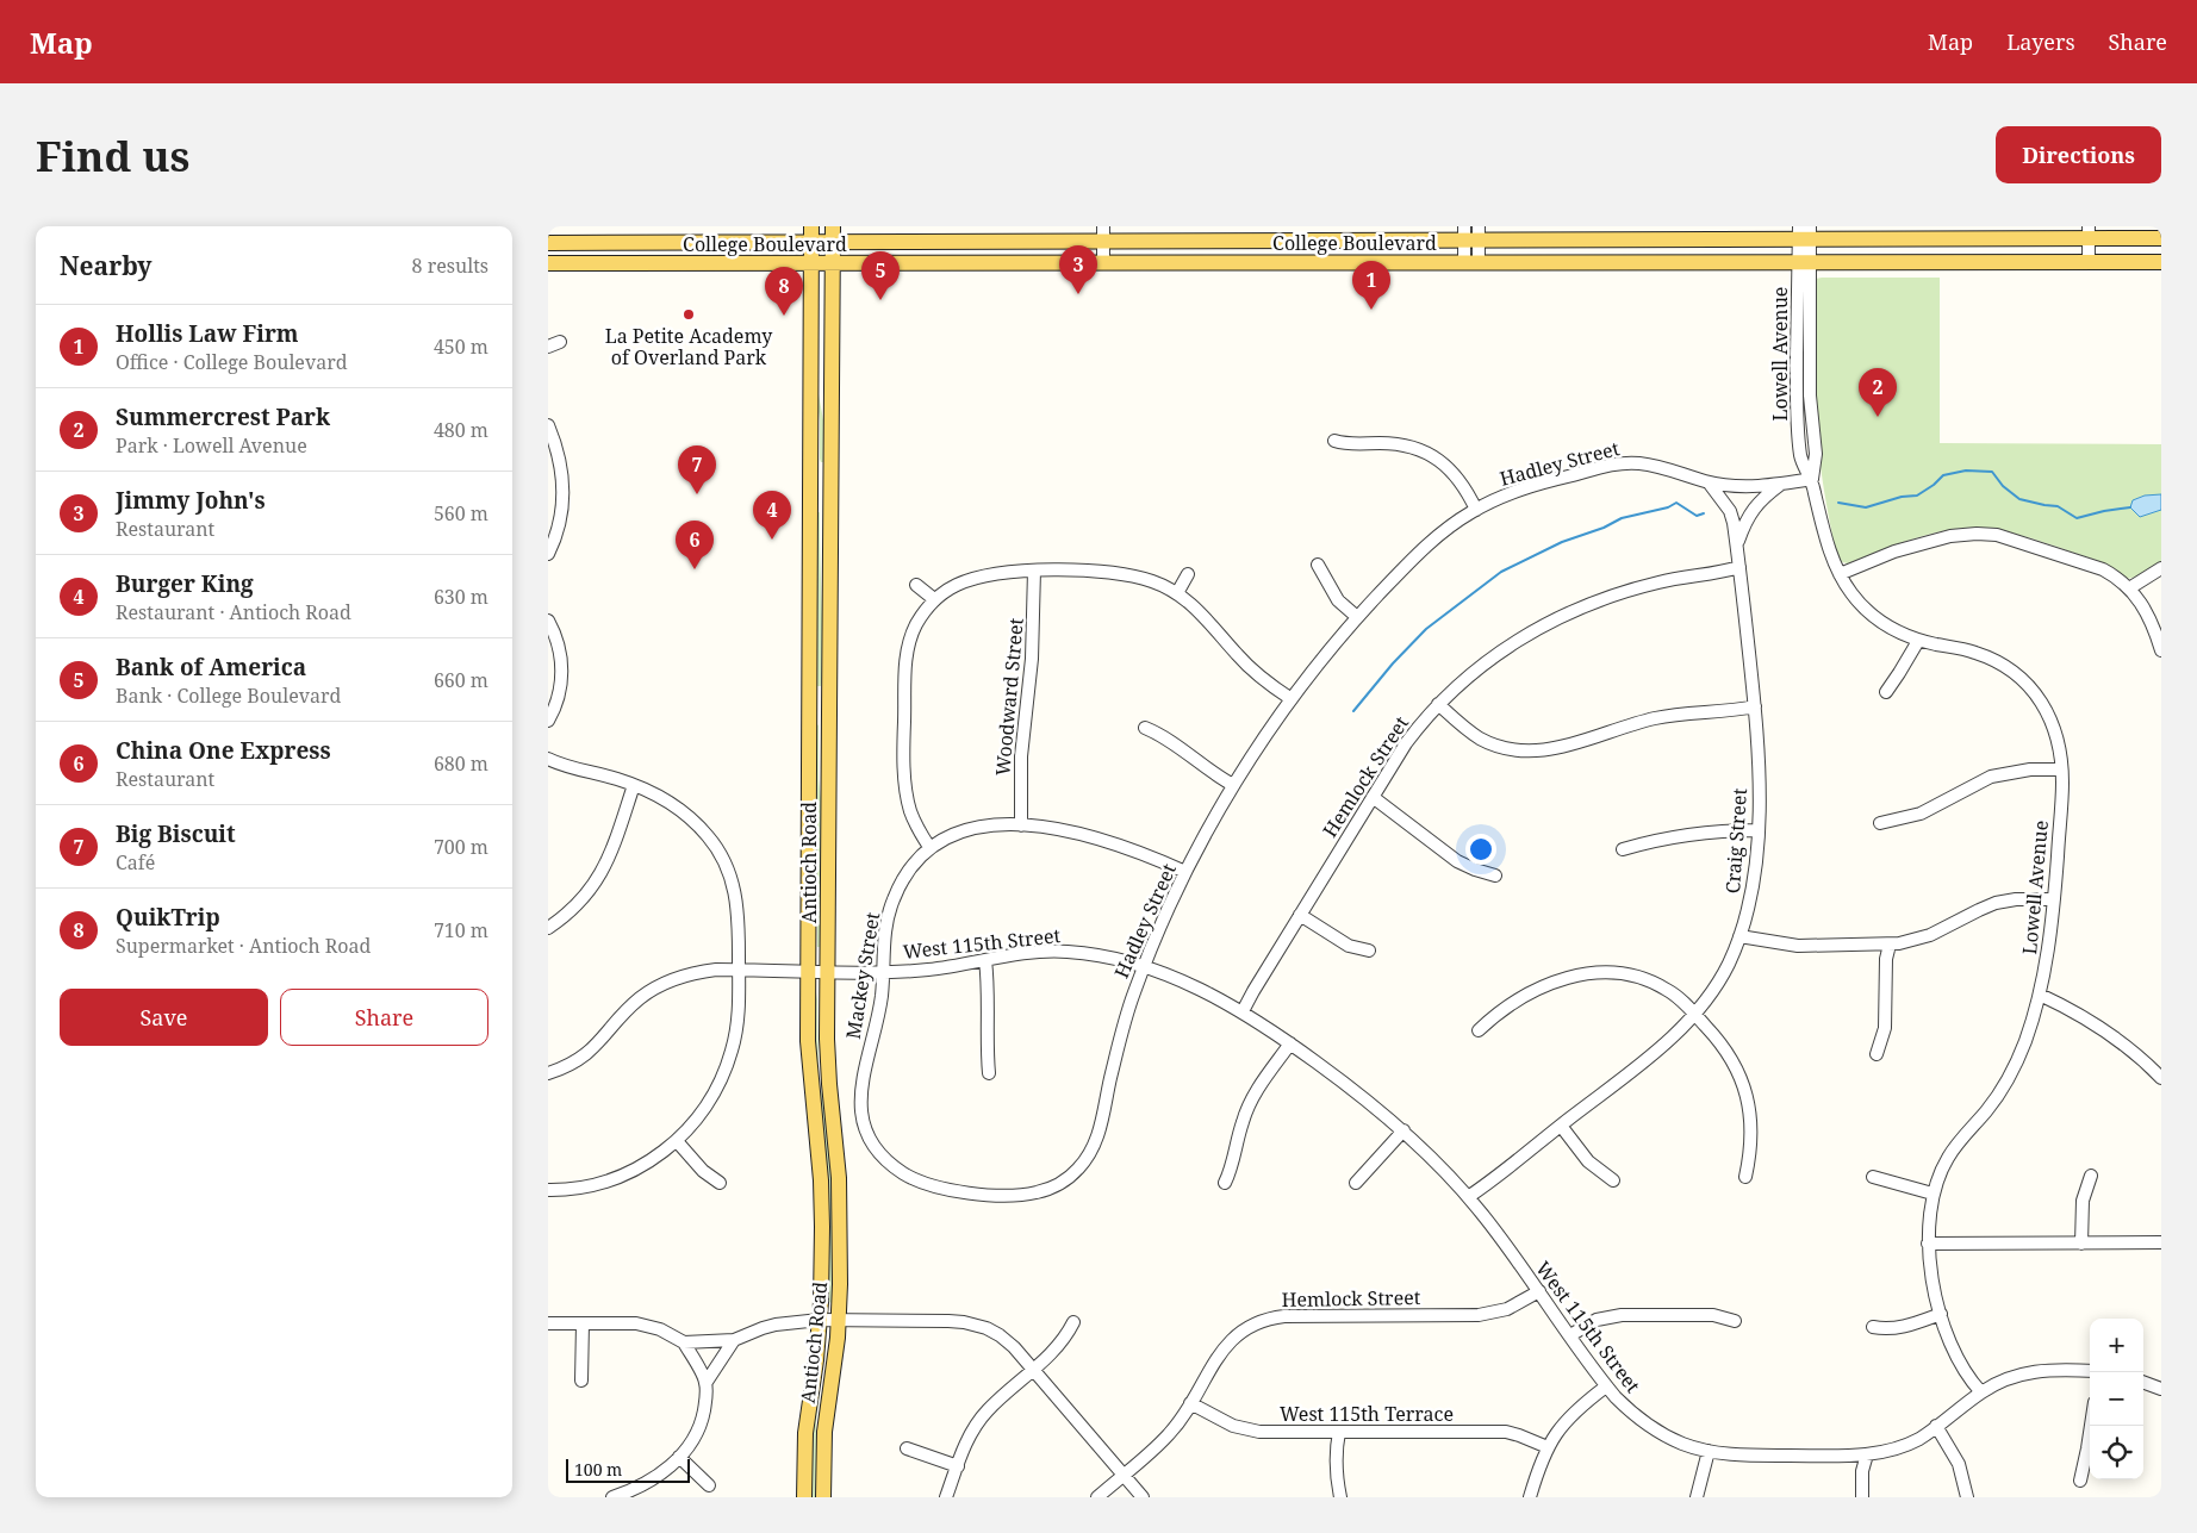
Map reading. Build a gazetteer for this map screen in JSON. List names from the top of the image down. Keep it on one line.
{"streets":{"main road":["College Boulevard","Antioch Road"],"street":["Lowell Avenue","Hadley Street","Woodward Street","Hemlock Street","Craig Street","West 115th Street","Mackey Street","West 115th Terrace"]},"crossings":[["College Boulevard","Lowell Avenue"],["College Boulevard","Antioch Road"],["Lowell Avenue","Hadley Street"],["Lowell Avenue","West 115th Street"],["Hadley Street","Craig Street"],["Hadley Street","West 115th Street"],["Hadley Street","Mackey Street"],["Hemlock Street","Craig Street"],["Hemlock Street","West 115th Street"],["Hemlock Street","West 115th Terrace"],["Craig Street","West 115th Street"],["Antioch Road","West 115th Street"],["West 115th Street","Mackey Street"]],"places":["La Petite Academy of Overland Park"],"scale_bar":"100 m","page":{"header":"Map","nav":["Map","Layers","Share"],"buttons":["Directions",["Save","Share"]],"title":"Find us","heading":["Nearby","8 results"],"pins":["3","5","1","8","2","7","4","6"],"list":[{"mark":"1","name":"Hollis Law Firm","note":"Office · College Boulevard","value":"450 m"},{"mark":"2","name":"Summercrest Park","note":"Park · Lowell Avenue","value":"480 m"},{"mark":"3","name":"Jimmy John's","note":"Restaurant","value":"560 m"},{"mark":"4","name":"Burger King","note":"Restaurant · Antioch Road","value":"630 m"},{"mark":"5","name":"Bank of America","note":"Bank · College Boulevard","value":"660 m"},{"mark":"6","name":"China One Express","note":"Restaurant","value":"680 m"},{"mark":"7","name":"Big Biscuit","note":"Café","value":"700 m"},{"mark":"8","name":"QuikTrip","note":"Supermarket · Antioch Road","value":"710 m"}],"map_buttons":["+","−"],"scale":"100 m"}}
